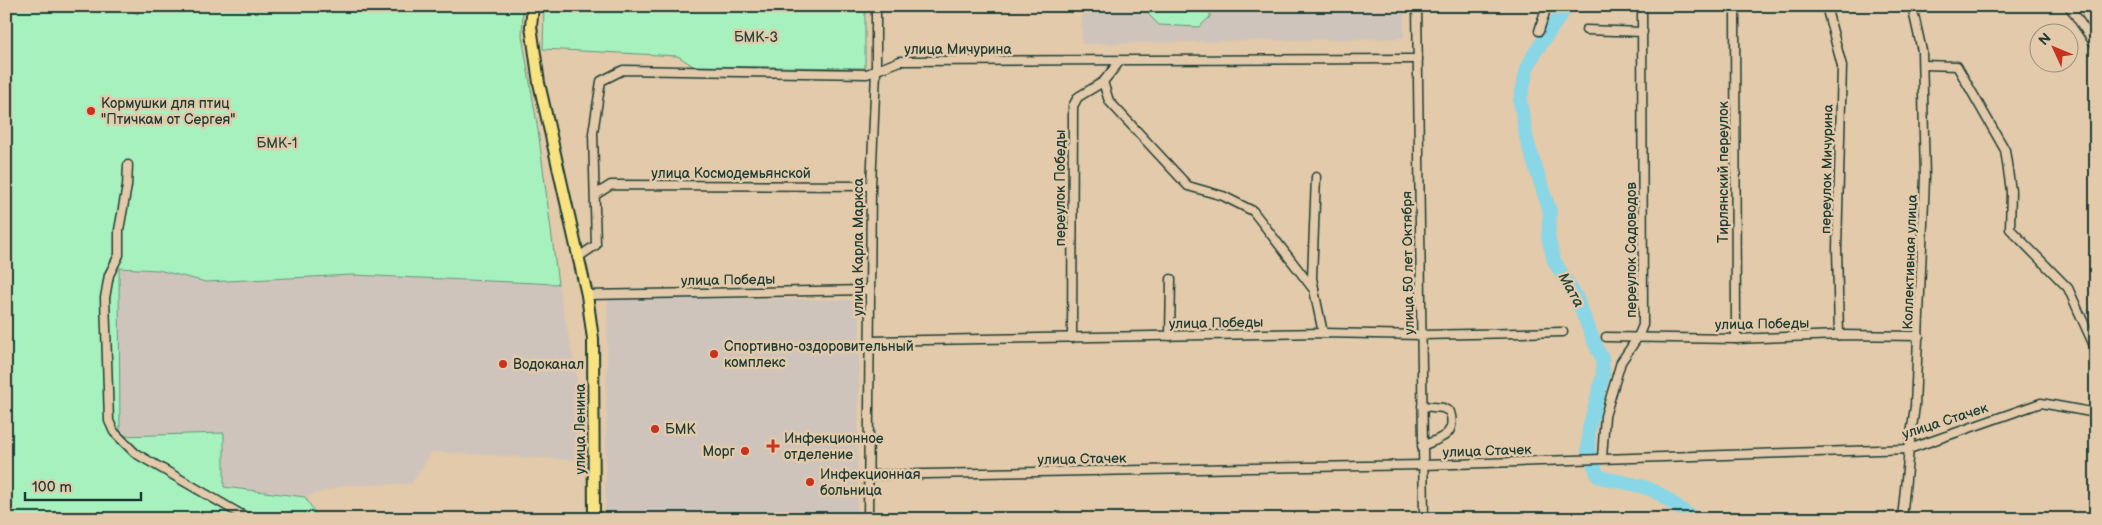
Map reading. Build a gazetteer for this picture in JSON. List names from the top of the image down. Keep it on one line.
{"streets":{"main road":["улица Ленина"],"street":["улица Мичурина","переулок Мичурина","Тирлянский переулок","улица Космодемьянской","переулок Победы","улица Карла Маркса","переулок Садоводов","Коллективная улица","улица 50 лет Октября","улица Победы","улица Стачек"]},"crossings":[["улица Мичурина","улица Космодемьянской"],["улица Мичурина","переулок Победы"],["улица Мичурина","улица Карла Маркса"],["улица Мичурина","улица 50 лет Октября"],["улица Мичурина","улица Ленина"],["переулок Мичурина","улица Победы"],["Тирлянский переулок","улица Победы"],["улица Космодемьянской","улица Карла Маркса"],["переулок Победы","улица Победы"],["улица Карла Маркса","улица Победы"],["улица Карла Маркса","улица Стачек"],["переулок Садоводов","улица Победы"],["переулок Садоводов","улица Стачек"],["Коллективная улица","улица Победы"],["Коллективная улица","улица Стачек"],["улица 50 лет Октября","улица Победы"],["улица 50 лет Октября","улица Стачек"],["улица Победы","улица Ленина"]],"water":["Мата"],"parks":["БМК-3","БМК-1"],"places":{"other":["Кормушки для птиц \"Птичкам от Сергея\"","Спортивно-оздоровительный комплекс","Водоканал","БМК","Морг","Инфекционная больница"],"health":["Инфекционное отделение"]},"scale_bar":"100 m","north":"top left"}
